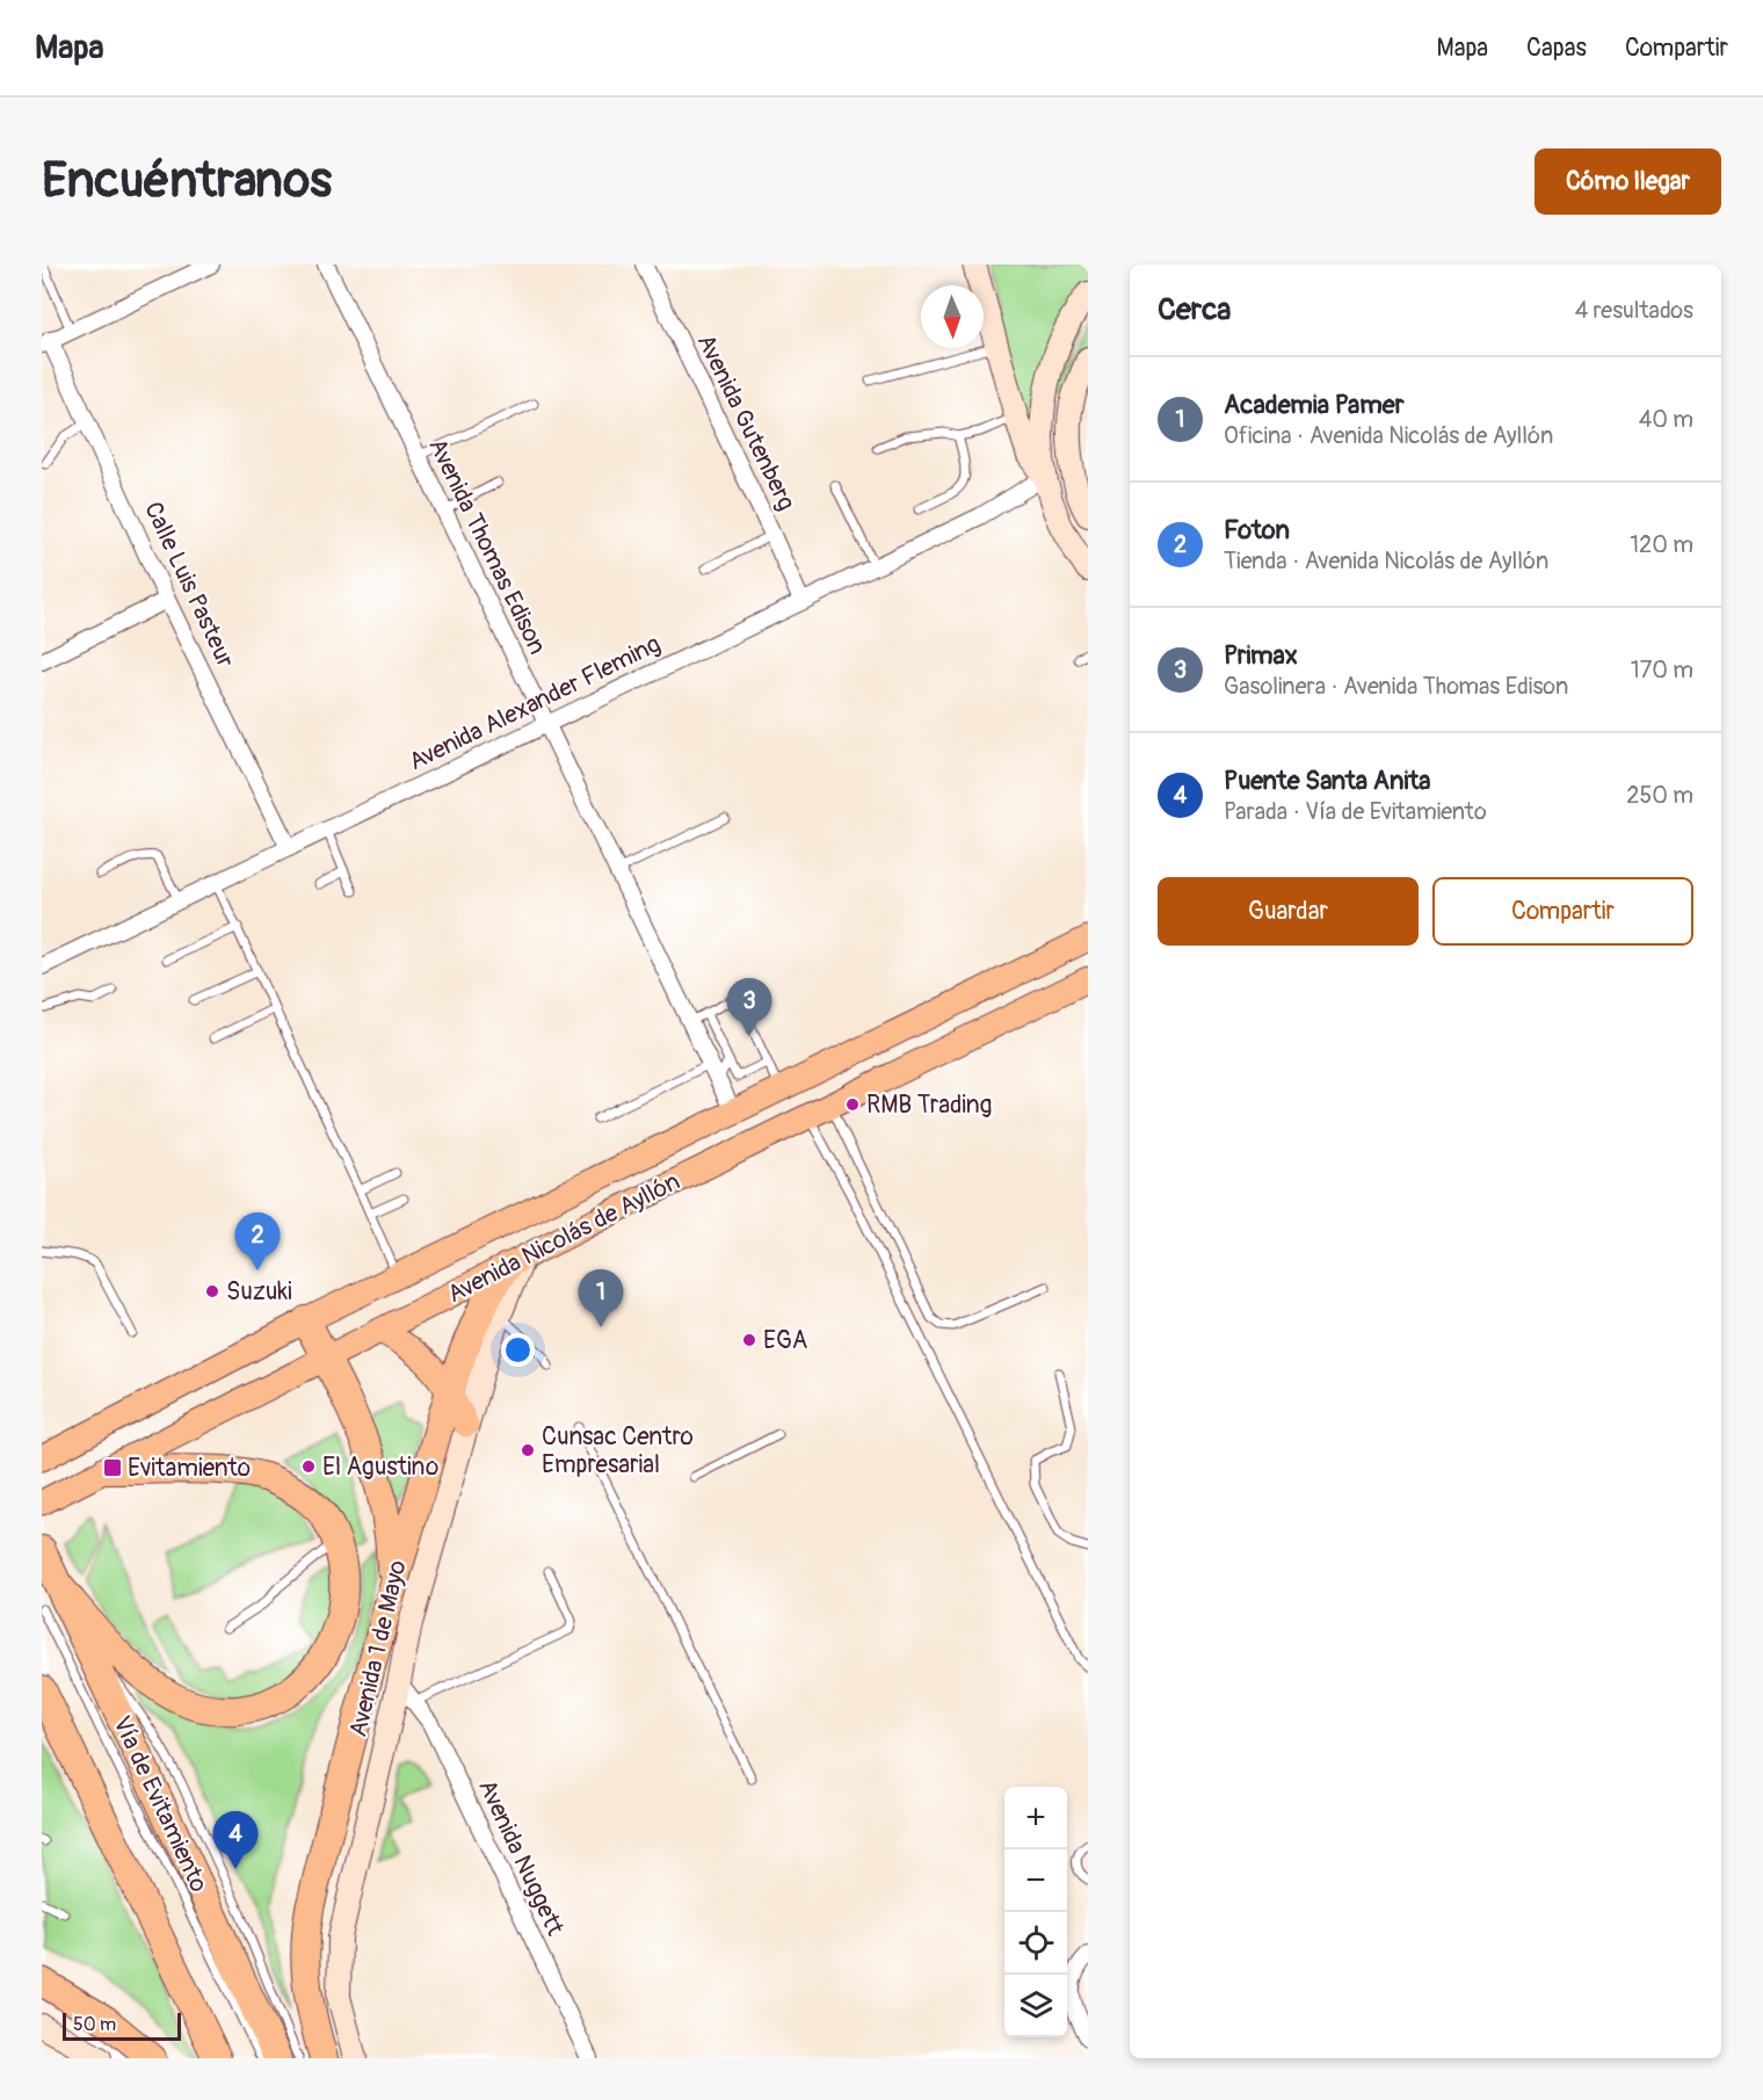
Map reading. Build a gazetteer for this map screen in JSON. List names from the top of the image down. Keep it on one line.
{"streets":{"highway":["Vía de Evitamiento"],"main road":["Avenida Nicolás de Ayllón"],"street":["Avenida Gutenberg","Avenida Thomas Edison","Calle Luis Pasteur","Avenida Alexander Fleming","Avenida 1 de Mayo","Avenida Nuggett"]},"crossings":[["Avenida Gutenberg","Avenida Alexander Fleming"],["Avenida Thomas Edison","Avenida Alexander Fleming"],["Avenida Thomas Edison","Avenida Nicolás de Ayllón"],["Calle Luis Pasteur","Avenida Alexander Fleming"],["Avenida Nicolás de Ayllón","Avenida 1 de Mayo"],["Avenida 1 de Mayo","Avenida Nuggett"]],"places":{"other":["RMB Trading","Suzuki","EGA","Cunsac Centro Empresarial","El Agustino"],"transit":["Evitamiento"]},"scale_bar":"50 m","north":"bottom","page":{"header":"Mapa","nav":["Mapa","Capas","Compartir"],"buttons":["Cómo llegar",["Guardar","Compartir"]],"title":"Encuéntranos","heading":["Cerca","4 resultados"],"list":[{"mark":"1","name":"Academia Pamer","note":"Oficina · Avenida Nicolás de Ayllón","value":"40 m"},{"mark":"2","name":"Foton","note":"Tienda · Avenida Nicolás de Ayllón","value":"120 m"},{"mark":"3","name":"Primax","note":"Gasolinera · Avenida Thomas Edison","value":"170 m"},{"mark":"4","name":"Puente Santa Anita","note":"Parada · Vía de Evitamiento","value":"250 m"}],"pins":["3","2","1","4"],"map_buttons":["+","−"],"scale":"50 m"}}
